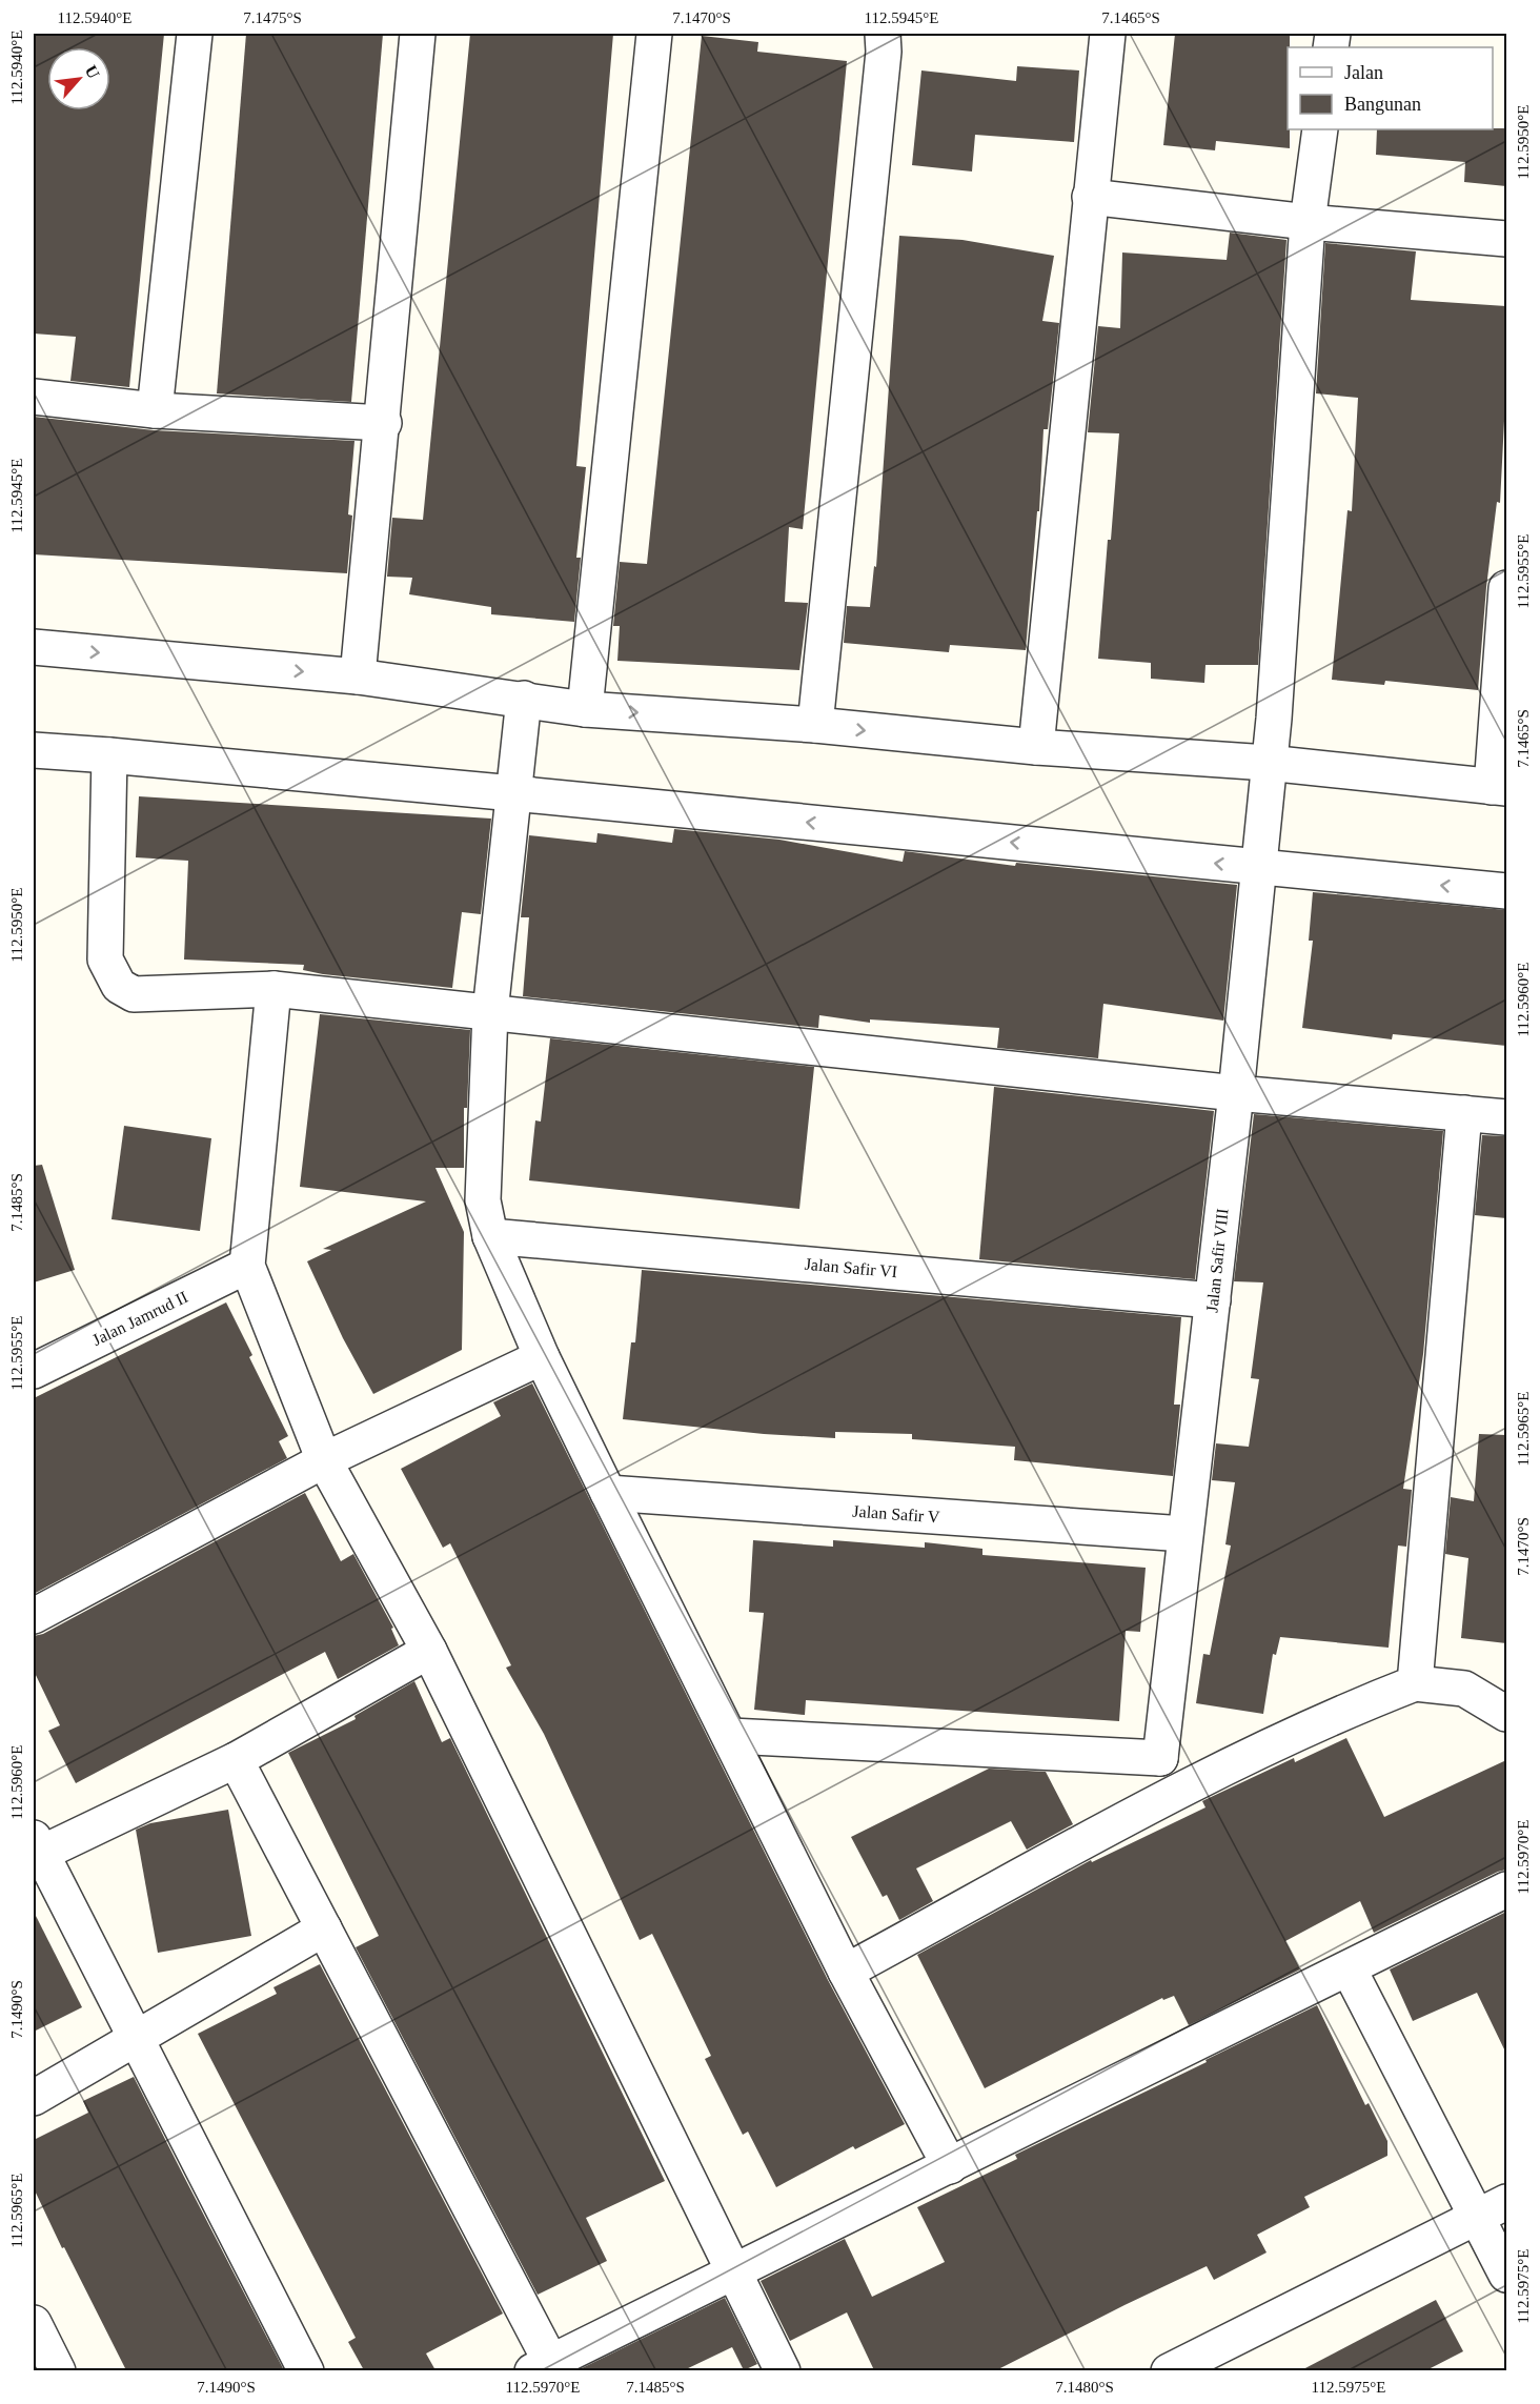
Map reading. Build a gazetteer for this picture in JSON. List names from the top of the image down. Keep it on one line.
{"streets":{"street":["Jalan Safir VIII","Jalan Safir VI","Jalan Jamrud II","Jalan Safir V"]},"crossings":[["Jalan Safir VIII","Jalan Safir VI"],["Jalan Safir VIII","Jalan Safir V"]],"legend":["Jalan","Bangunan"],"north":"top right","coordinates":["112.5940°E","7.1475°S","7.1470°S","112.5945°E","7.1465°S","112.5950°E","112.5955°E","112.5960°E","7.1485°S","112.5965°E","112.5970°E","7.1490°S","112.5975°E","7.1480°S"]}
